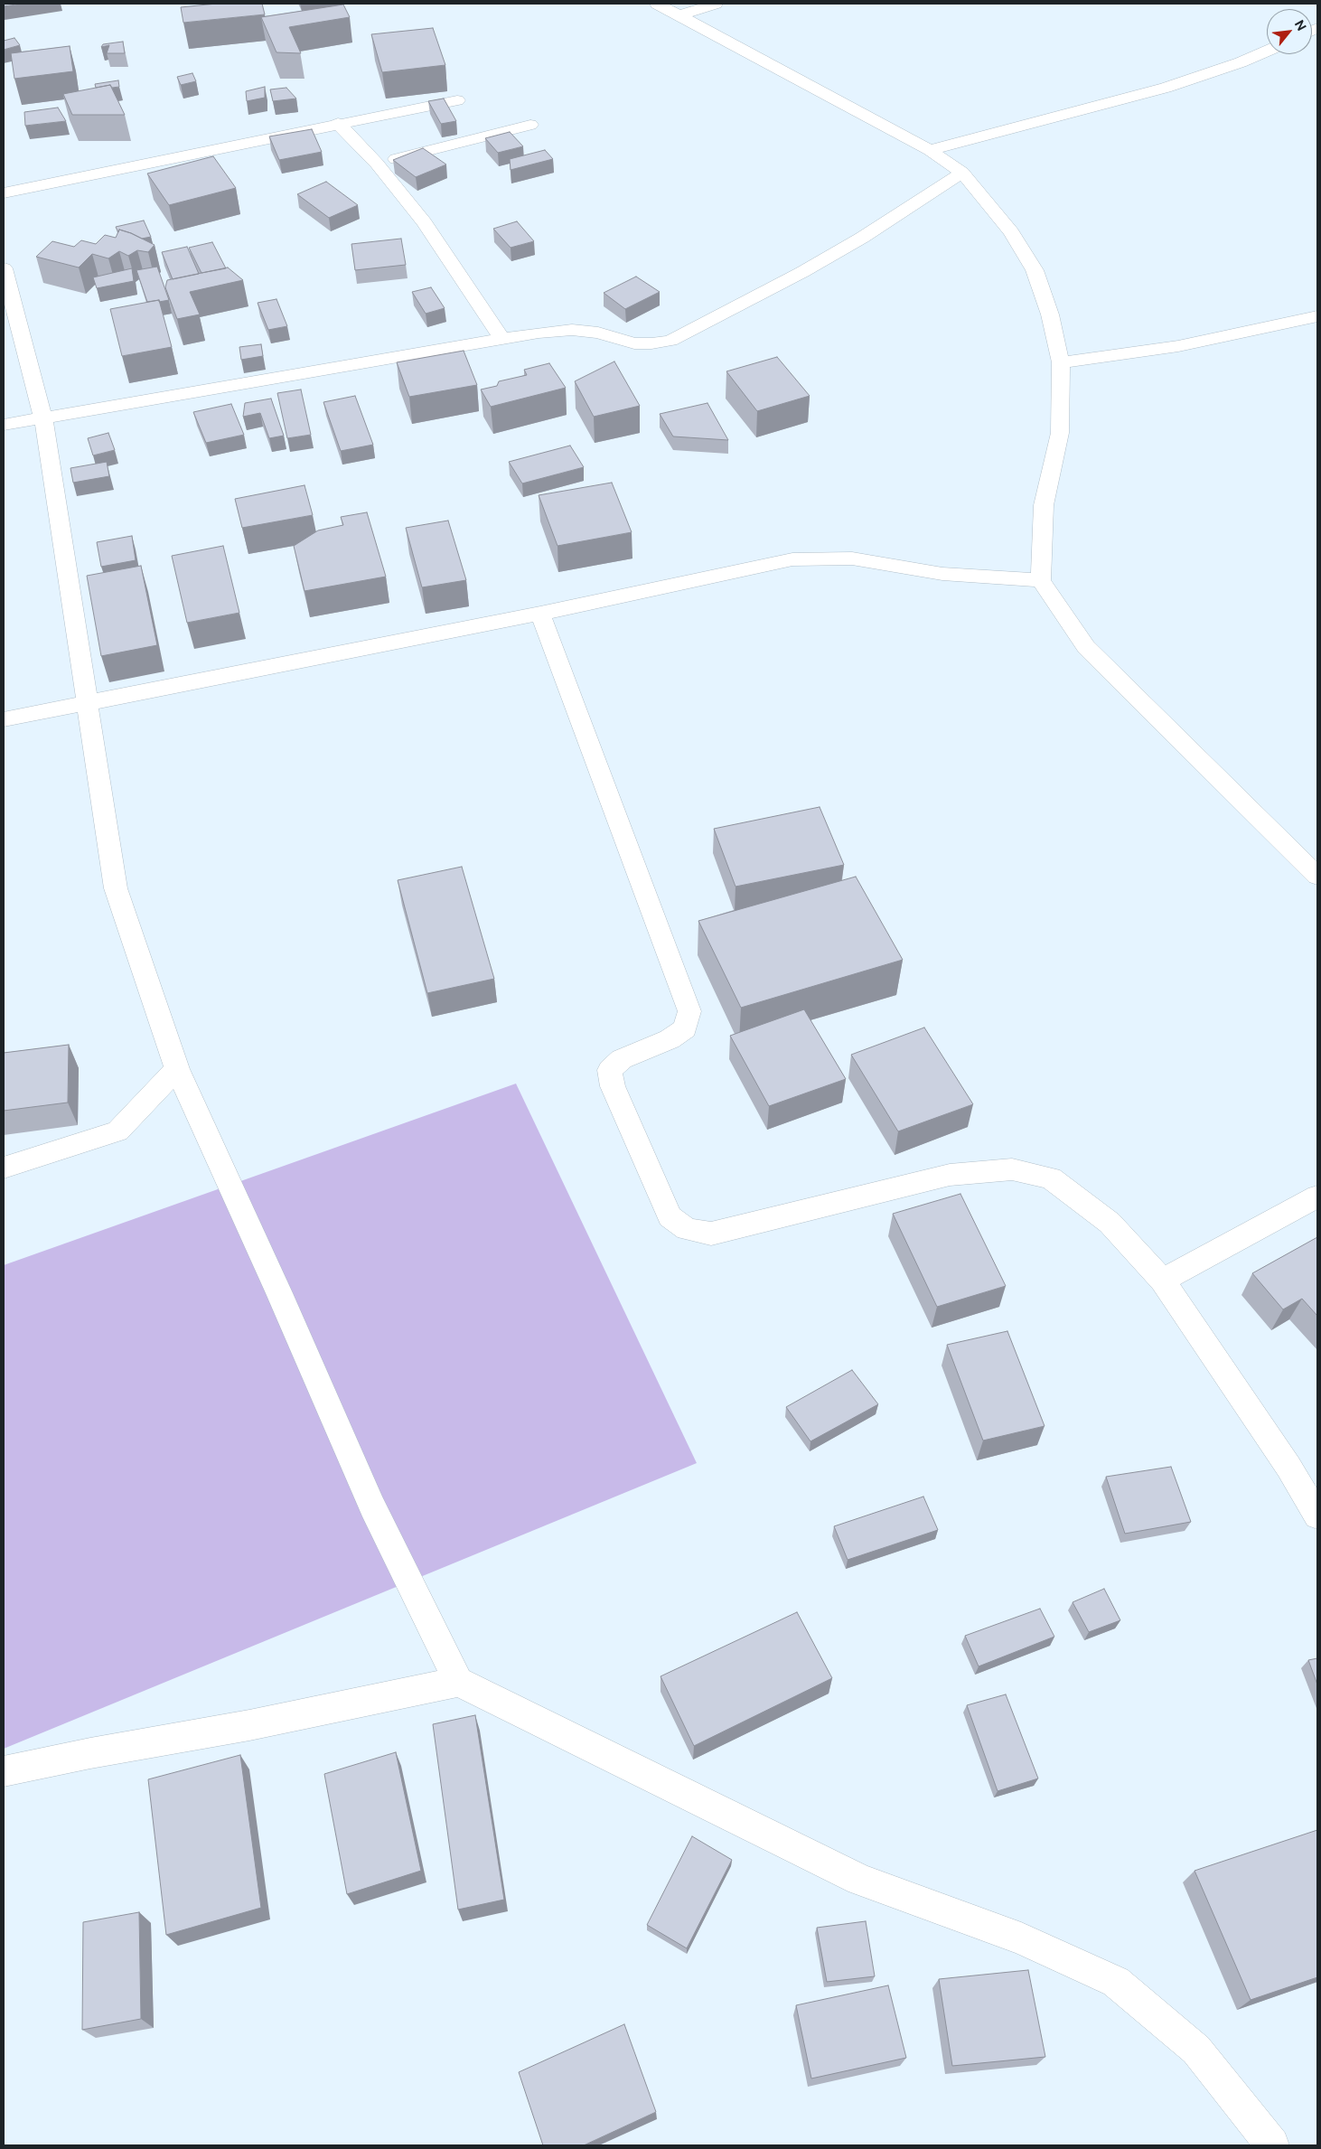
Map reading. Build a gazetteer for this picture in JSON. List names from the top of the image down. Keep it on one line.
{"north":"top right"}
